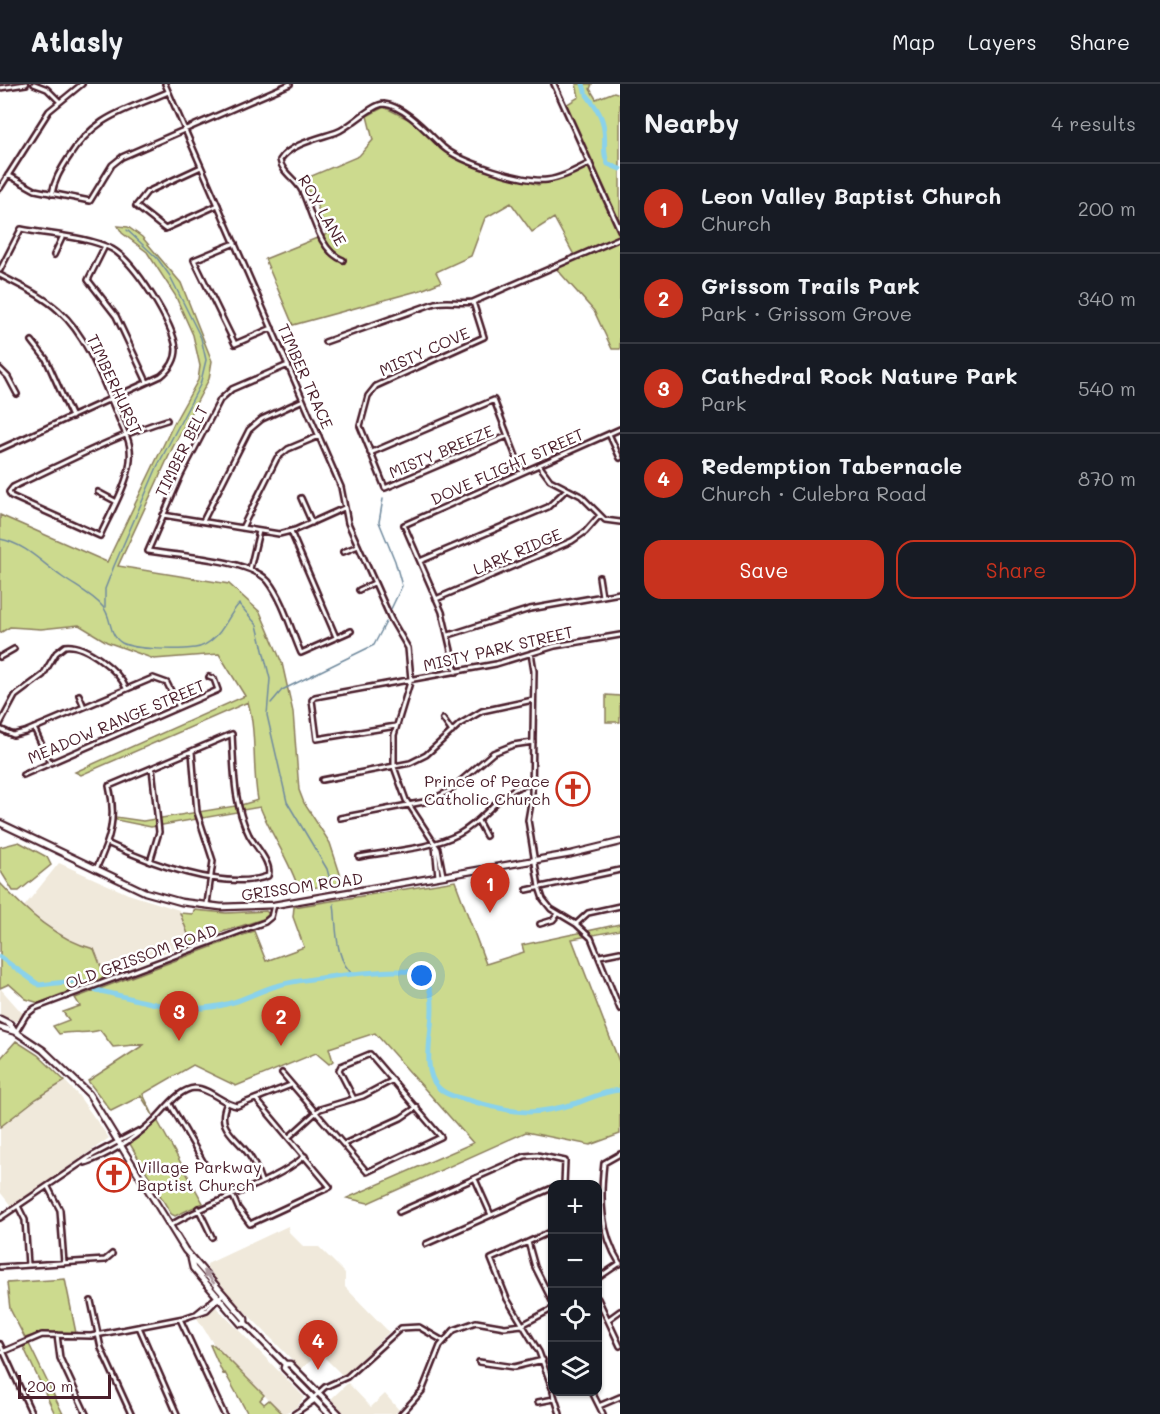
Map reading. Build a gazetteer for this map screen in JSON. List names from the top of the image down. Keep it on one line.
{"streets":{"main road":["GRISSOM ROAD"],"street":["ROY LANE","MISTY COVE","TIMBER TRACE","TIMBERHURST","TIMBER BELT","MISTY BREEZE","DOVE FLIGHT STREET","LARK RIDGE","MISTY PARK STREET","MEADOW RANGE STREET","OLD GRISSOM ROAD"]},"crossings":[["MISTY COVE","MISTY BREEZE"],["TIMBER TRACE","TIMBER BELT"],["TIMBER TRACE","MISTY PARK STREET"],["GRISSOM ROAD","OLD GRISSOM ROAD"]],"places":{"church":["Prince of Peace Catholic Church","Village Parkway Baptist Church"]},"scale_bar":"200 m","page":{"header":"Atlasly","nav":["Map","Layers","Share"],"heading":["Nearby","4 results"],"list":[{"mark":"1","name":"Leon Valley Baptist Church","note":"Church","value":"200 m"},{"mark":"2","name":"Grissom Trails Park","note":"Park · Grissom Grove","value":"340 m"},{"mark":"3","name":"Cathedral Rock Nature Park","note":"Park","value":"540 m"},{"mark":"4","name":"Redemption Tabernacle","note":"Church · Culebra Road","value":"870 m"}],"buttons":["Save","Share"],"pins":["1","3","2","4"],"map_buttons":["+","−"],"scale":"200 m"}}
